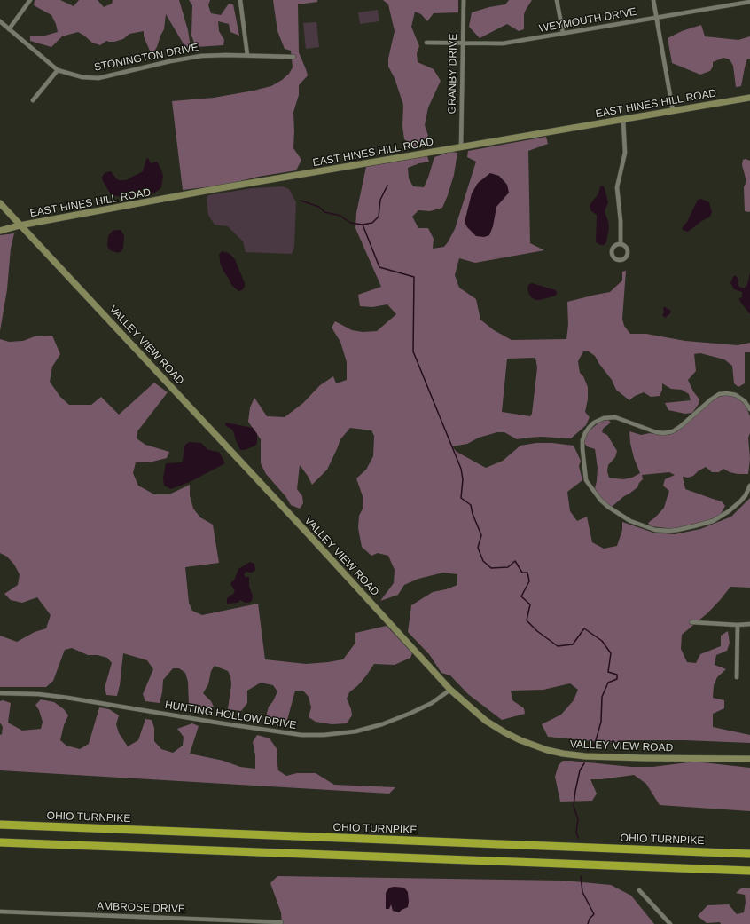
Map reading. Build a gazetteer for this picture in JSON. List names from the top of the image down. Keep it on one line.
{"streets":{"highway":["OHIO TURNPIKE"],"main road":["EAST HINES HILL ROAD","VALLEY VIEW ROAD"],"street":["WEYMOUTH DRIVE","STONINGTON DRIVE","GRANBY DRIVE","HUNTING HOLLOW DRIVE","AMBROSE DRIVE"]},"crossings":[["WEYMOUTH DRIVE","GRANBY DRIVE"],["GRANBY DRIVE","EAST HINES HILL ROAD"],["EAST HINES HILL ROAD","VALLEY VIEW ROAD"],["VALLEY VIEW ROAD","HUNTING HOLLOW DRIVE"]]}
